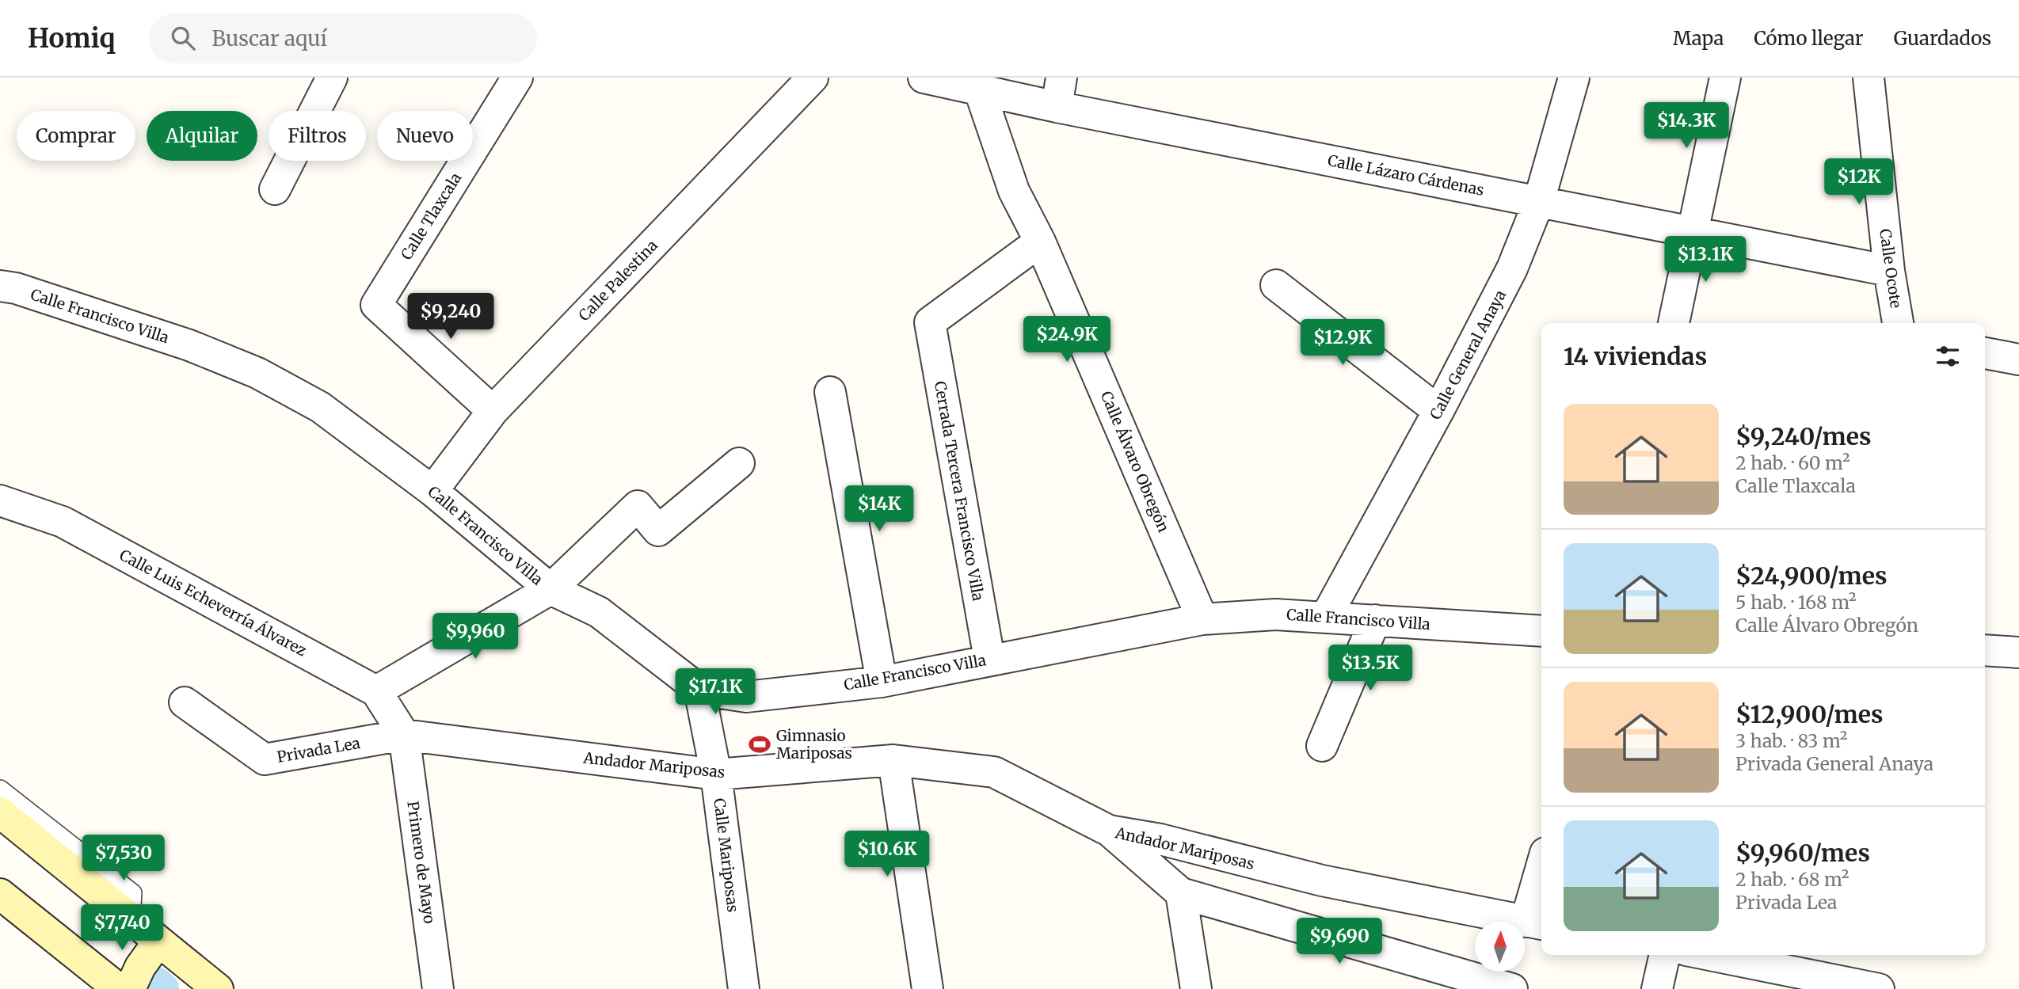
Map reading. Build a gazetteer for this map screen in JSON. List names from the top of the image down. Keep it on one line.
{"streets":{"street":["Calle Lázaro Cárdenas","Calle Tlaxcala","Calle Ocote","Calle Palestina","Calle Francisco Villa","Calle General Anaya","Calle Álvaro Obregón","Cerrada Tercera Francisco Villa","Calle Luis Echeverría Álvarez","Privada Lea","Andador Mariposas","Calle Mariposas","Primero de Mayo"]},"crossings":[["Calle Lázaro Cárdenas","Calle Ocote"],["Calle Lázaro Cárdenas","Calle General Anaya"],["Calle Lázaro Cárdenas","Calle Álvaro Obregón"],["Calle Tlaxcala","Calle Palestina"],["Calle Palestina","Calle Francisco Villa"],["Calle Francisco Villa","Calle General Anaya"],["Calle Francisco Villa","Calle Álvaro Obregón"],["Calle Francisco Villa","Cerrada Tercera Francisco Villa"],["Calle Francisco Villa","Calle Mariposas"],["Calle Álvaro Obregón","Cerrada Tercera Francisco Villa"],["Calle Luis Echeverría Álvarez","Privada Lea"],["Calle Luis Echeverría Álvarez","Andador Mariposas"],["Calle Luis Echeverría Álvarez","Primero de Mayo"],["Privada Lea","Andador Mariposas"],["Privada Lea","Primero de Mayo"],["Andador Mariposas","Calle Mariposas"],["Andador Mariposas","Primero de Mayo"]],"places":{"sports":["Gimnasio Mariposas"]},"north":"top","page":{"header":"Homiq","search":"Buscar aquí","nav":["Mapa","Cómo llegar","Guardados"],"price":["$14.3K","$12K","$13.1K","$9,240","$24.9K","$12.9K","$14K","$9,960","$13.5K","$17.1K","$10.6K","$7,530","$7,740","$9,690"],"chip":["Comprar","Alquilar","Filtros","Nuevo"],"heading":"14 viviendas","list":[{"name":"$9,240/mes","note":"2 hab. · 60 m² · Calle Tlaxcala"},{"name":"$24,900/mes","note":"5 hab. · 168 m² · Calle Álvaro Obregón"},{"name":"$12,900/mes","note":"3 hab. · 83 m² · Privada General Anaya"},{"name":"$9,960/mes","note":"2 hab. · 68 m² · Privada Lea"}]}}
